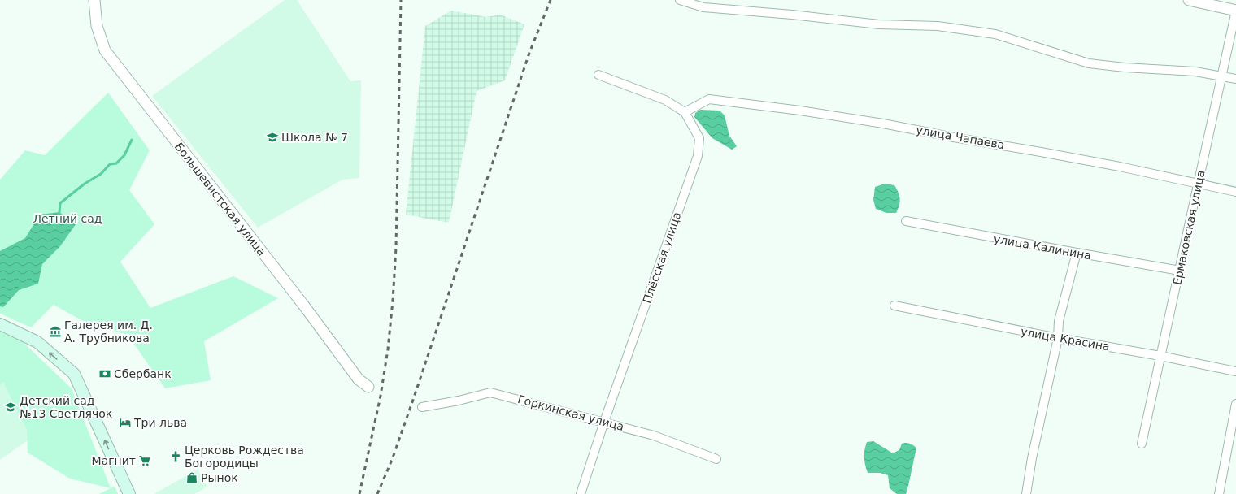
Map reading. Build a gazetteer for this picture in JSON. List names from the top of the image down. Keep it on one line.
{"streets":{"street":["улица Чапаева","Большевистская улица","Ермаковская улица","улица Калинина","Плёсская улица","улица Красина","Горкинская улица"]},"crossings":[["улица Чапаева","Ермаковская улица"],["улица Чапаева","Плёсская улица"],["Ермаковская улица","улица Калинина"],["Ермаковская улица","улица Красина"],["Плёсская улица","Горкинская улица"]],"parks":["Летний сад"],"places":{"school or university":["Школа № 7","Детский сад №13 Светлячок"],"museum":["Галерея им. Д. А. Трубникова"],"bank":["Сбербанк"],"hotel":["Три льва"],"church":["Церковь Рождества Богородицы"],"supermarket":["Магнит"],"shop":["Рынок"]}}
